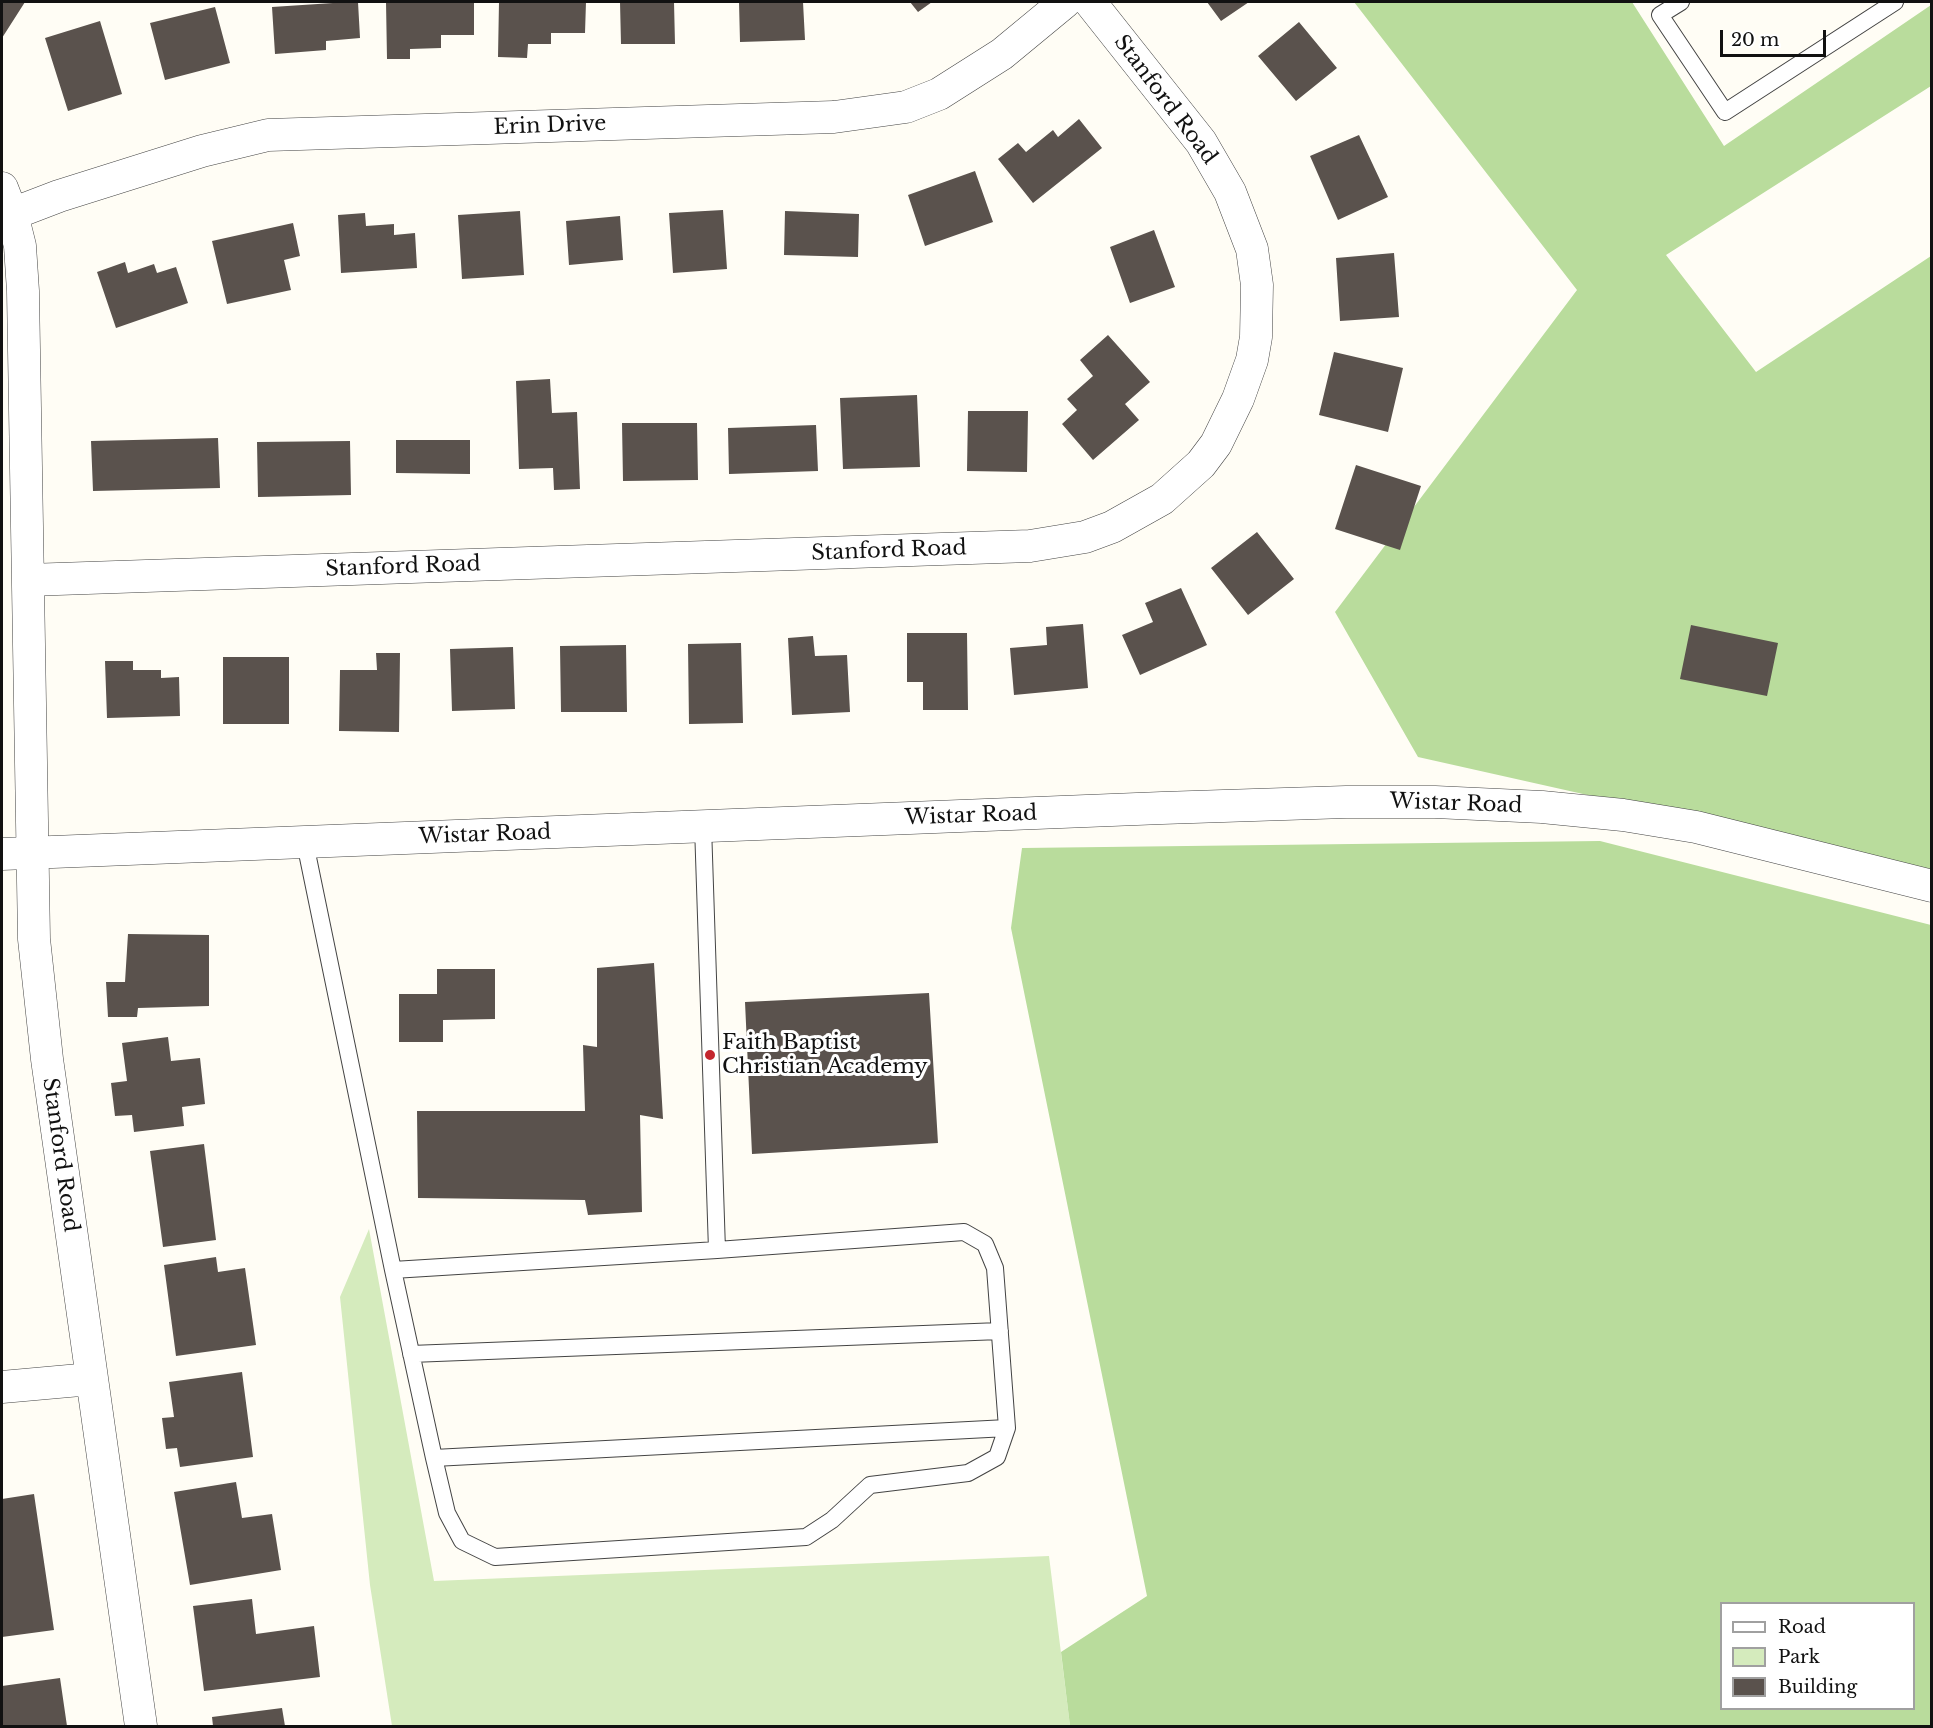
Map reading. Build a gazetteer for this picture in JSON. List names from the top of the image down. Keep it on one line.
{"streets":{"street":["Stanford Road","Erin Drive","Wistar Road"]},"crossings":[["Stanford Road","Erin Drive"],["Stanford Road","Wistar Road"]],"places":["Faith Baptist Christian Academy"],"legend":["Road","Park","Building"],"scale_bar":"20 m"}
